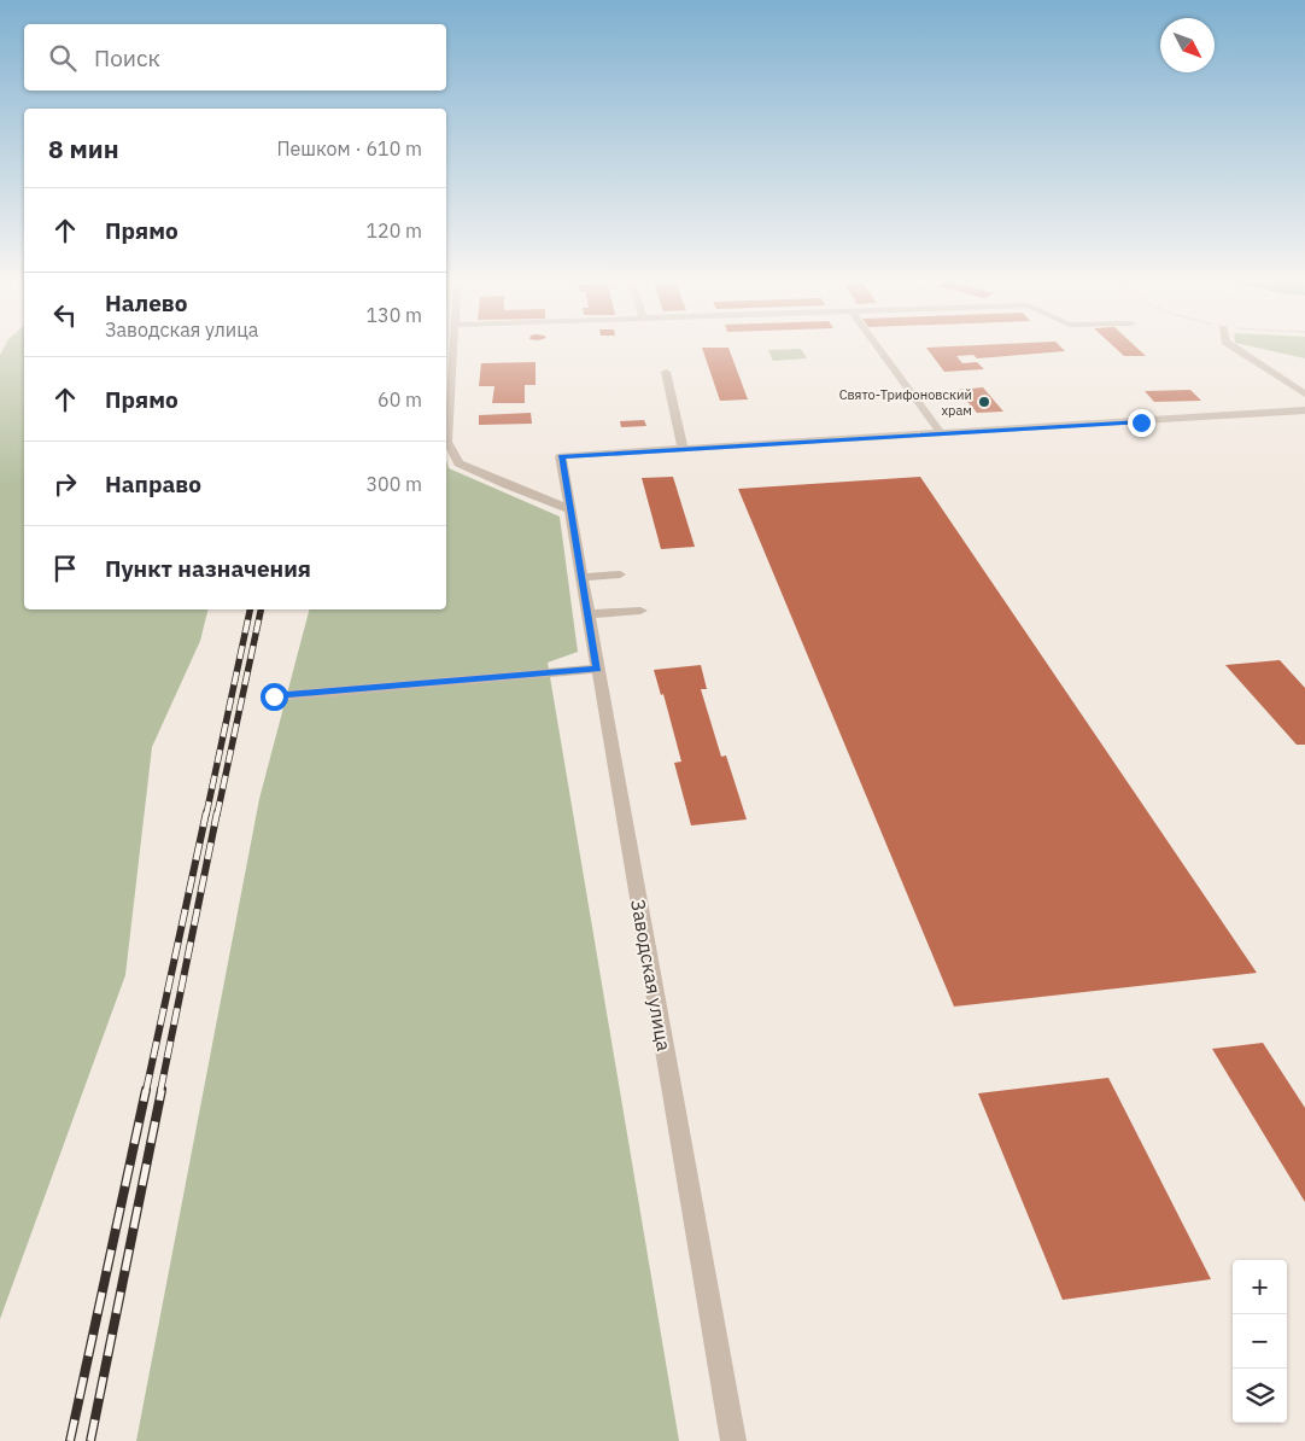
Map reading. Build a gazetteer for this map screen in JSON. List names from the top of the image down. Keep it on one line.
{"streets":{"street":["Заводская улица"]},"places":["Свято-Трифоновский храм"],"north":"bottom right","page":{"search":"Поиск","heading":["8 мин","Пешком · 610 m"],"list":[["Прямо","120 m"],["Налево","Заводская улица","130 m"],["Прямо","60 m"],["Направо","300 m"],"Пункт назначения"],"map_buttons":["+","−"]}}
